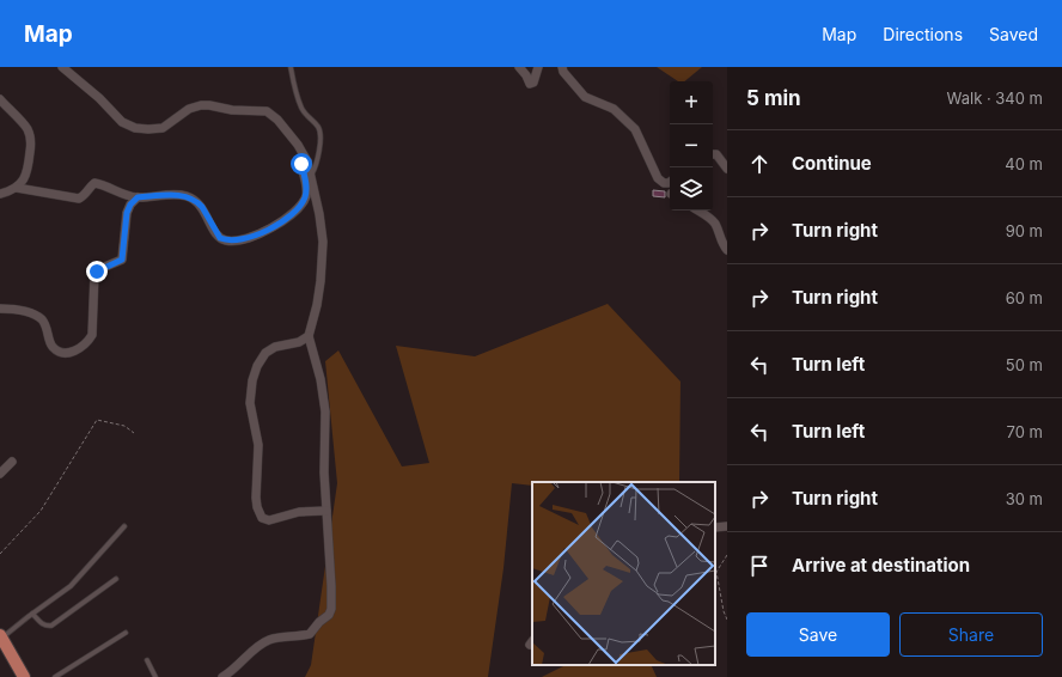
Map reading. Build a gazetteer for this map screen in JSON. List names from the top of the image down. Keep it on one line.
{"page":{"header":"Map","nav":["Map","Directions","Saved"],"heading":["5 min","Walk · 340 m"],"map_buttons":["+","−"],"list":[["Continue","40 m"],["Turn right","90 m"],["Turn right","60 m"],["Turn left","50 m"],["Turn left","70 m"],["Turn right","30 m"],"Arrive at destination"],"buttons":["Save","Share"]}}
